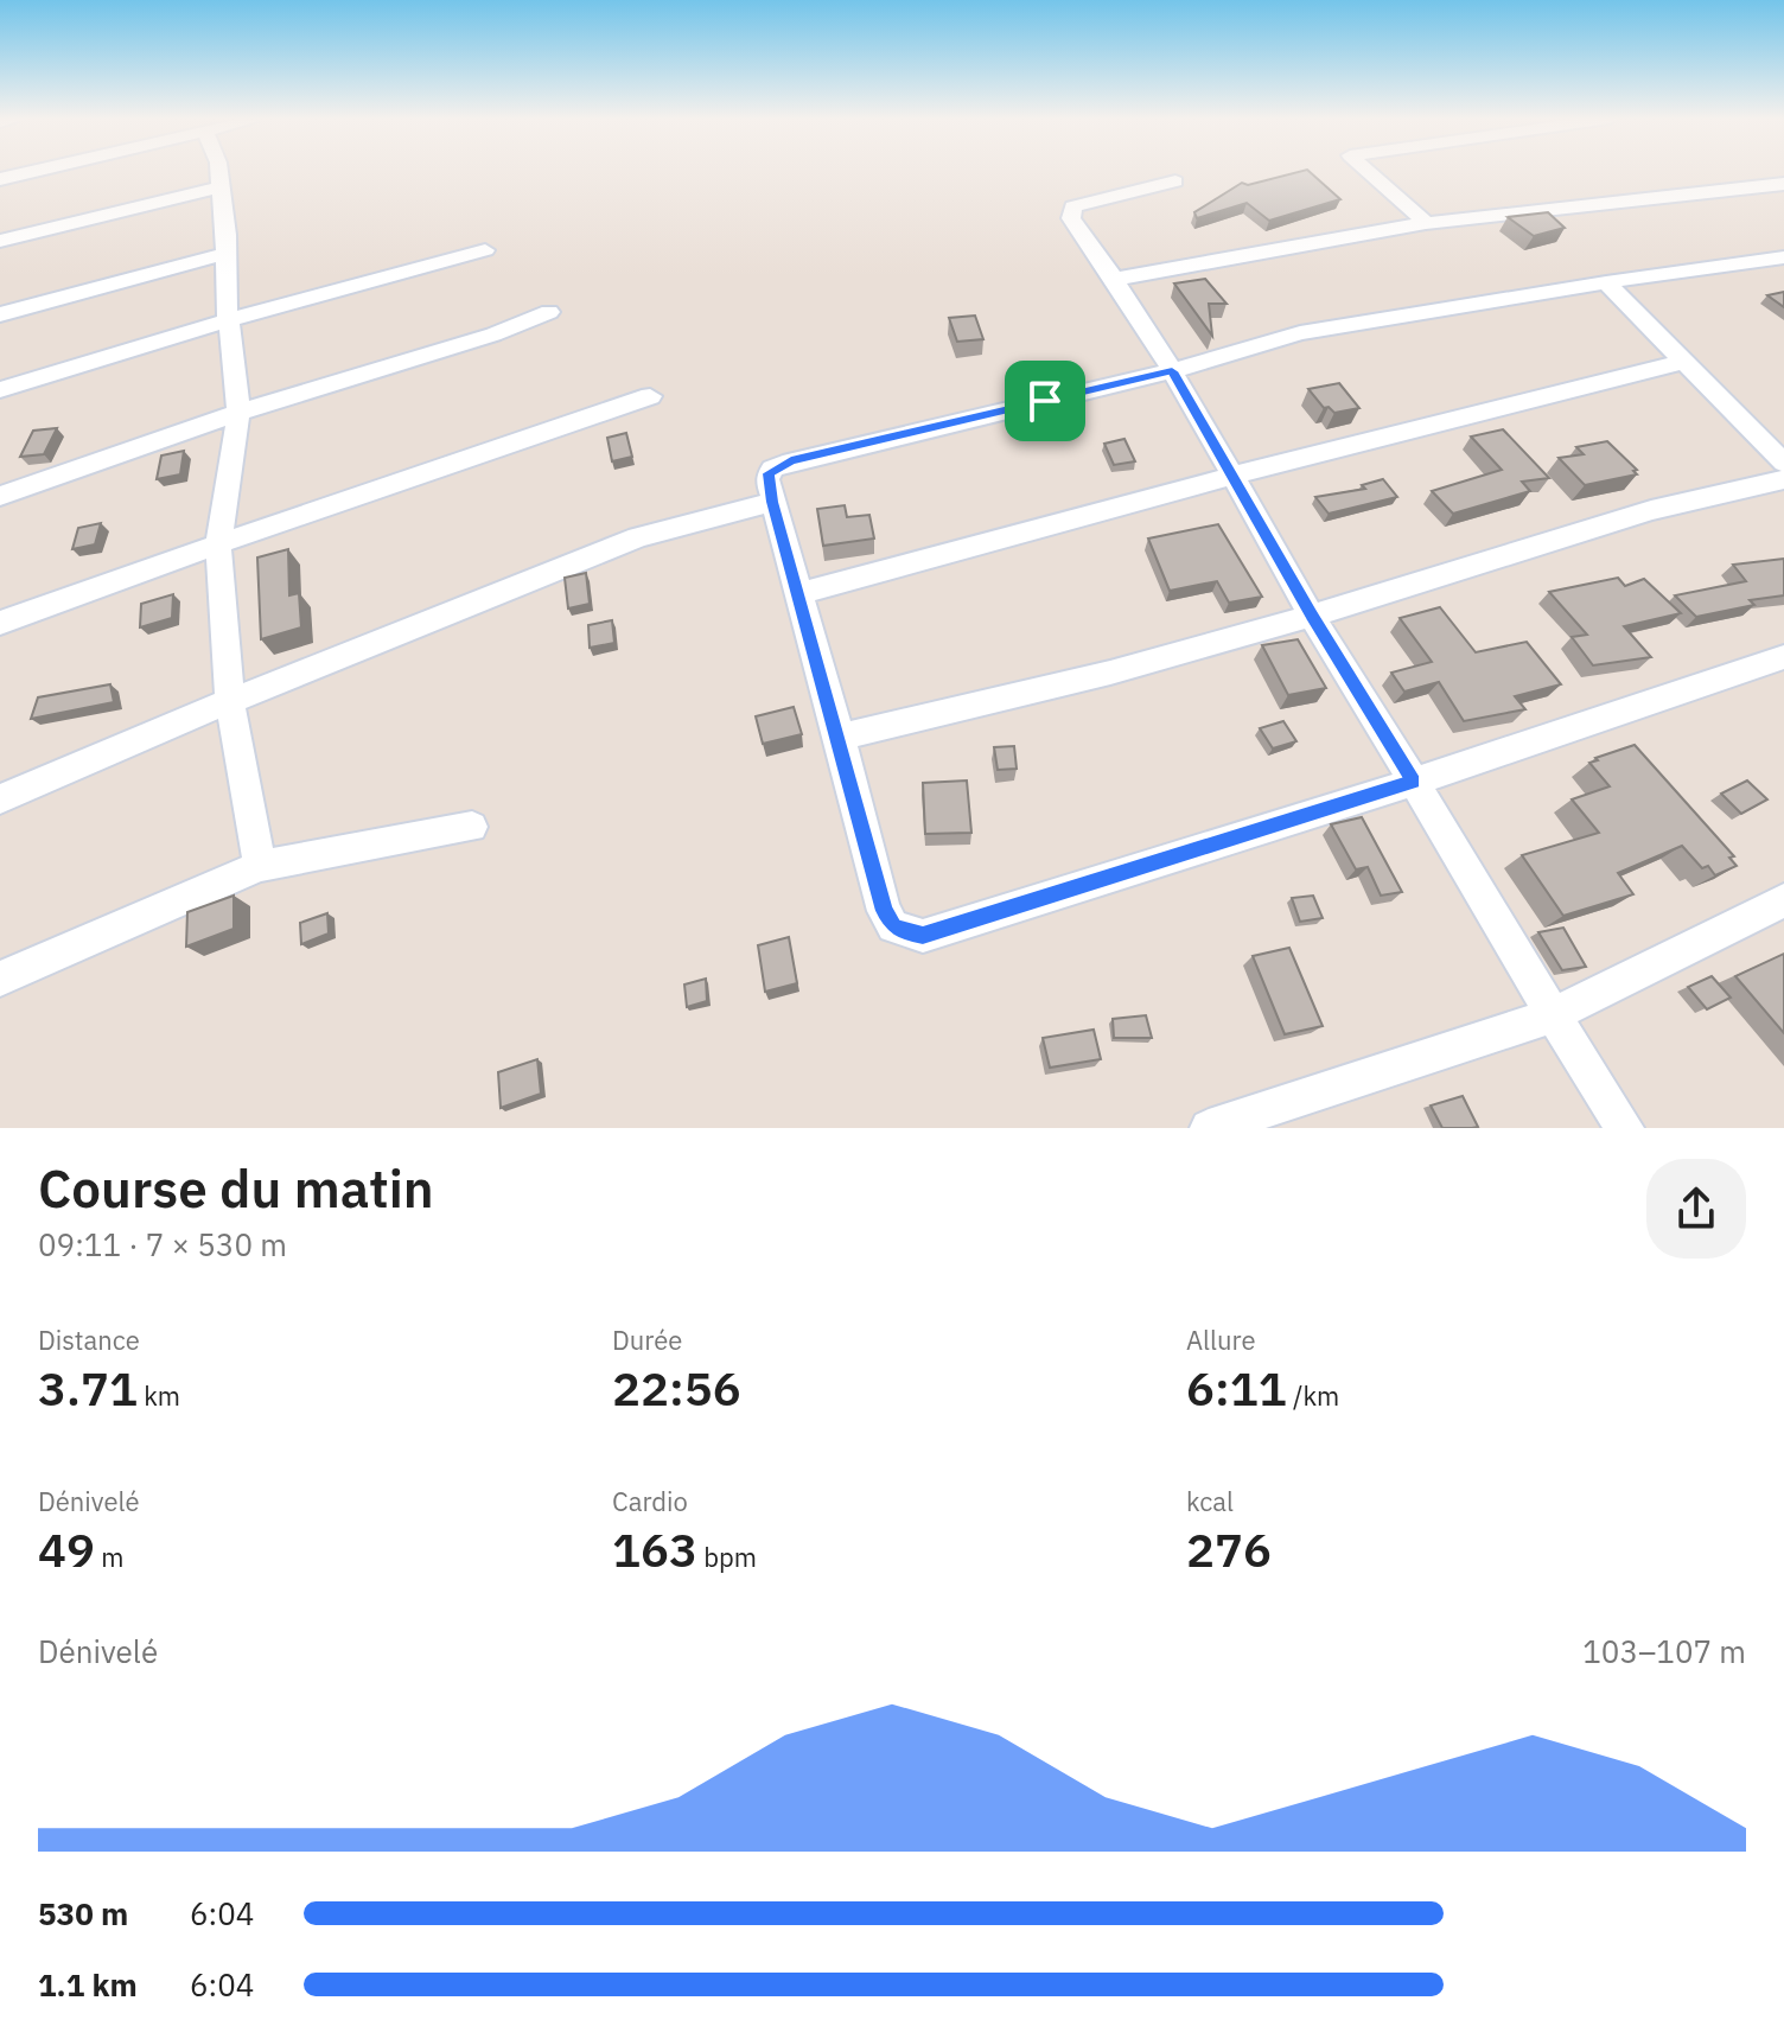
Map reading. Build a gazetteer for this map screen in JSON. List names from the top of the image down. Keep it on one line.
{"page":{"heading":["Course du matin","09:11 · 7 × 530 m"],"stats":[["Distance","3.71 km"],["Durée","22:56"],["Allure","6:11 /km"],["Dénivelé","49 m"],["Cardio","163 bpm"],["kcal","276"]],"chart":["Dénivelé","103–107 m"],"list":[{"name":"530 m","note":"6:04"},{"name":"1.1 km","note":"6:04"}]}}
